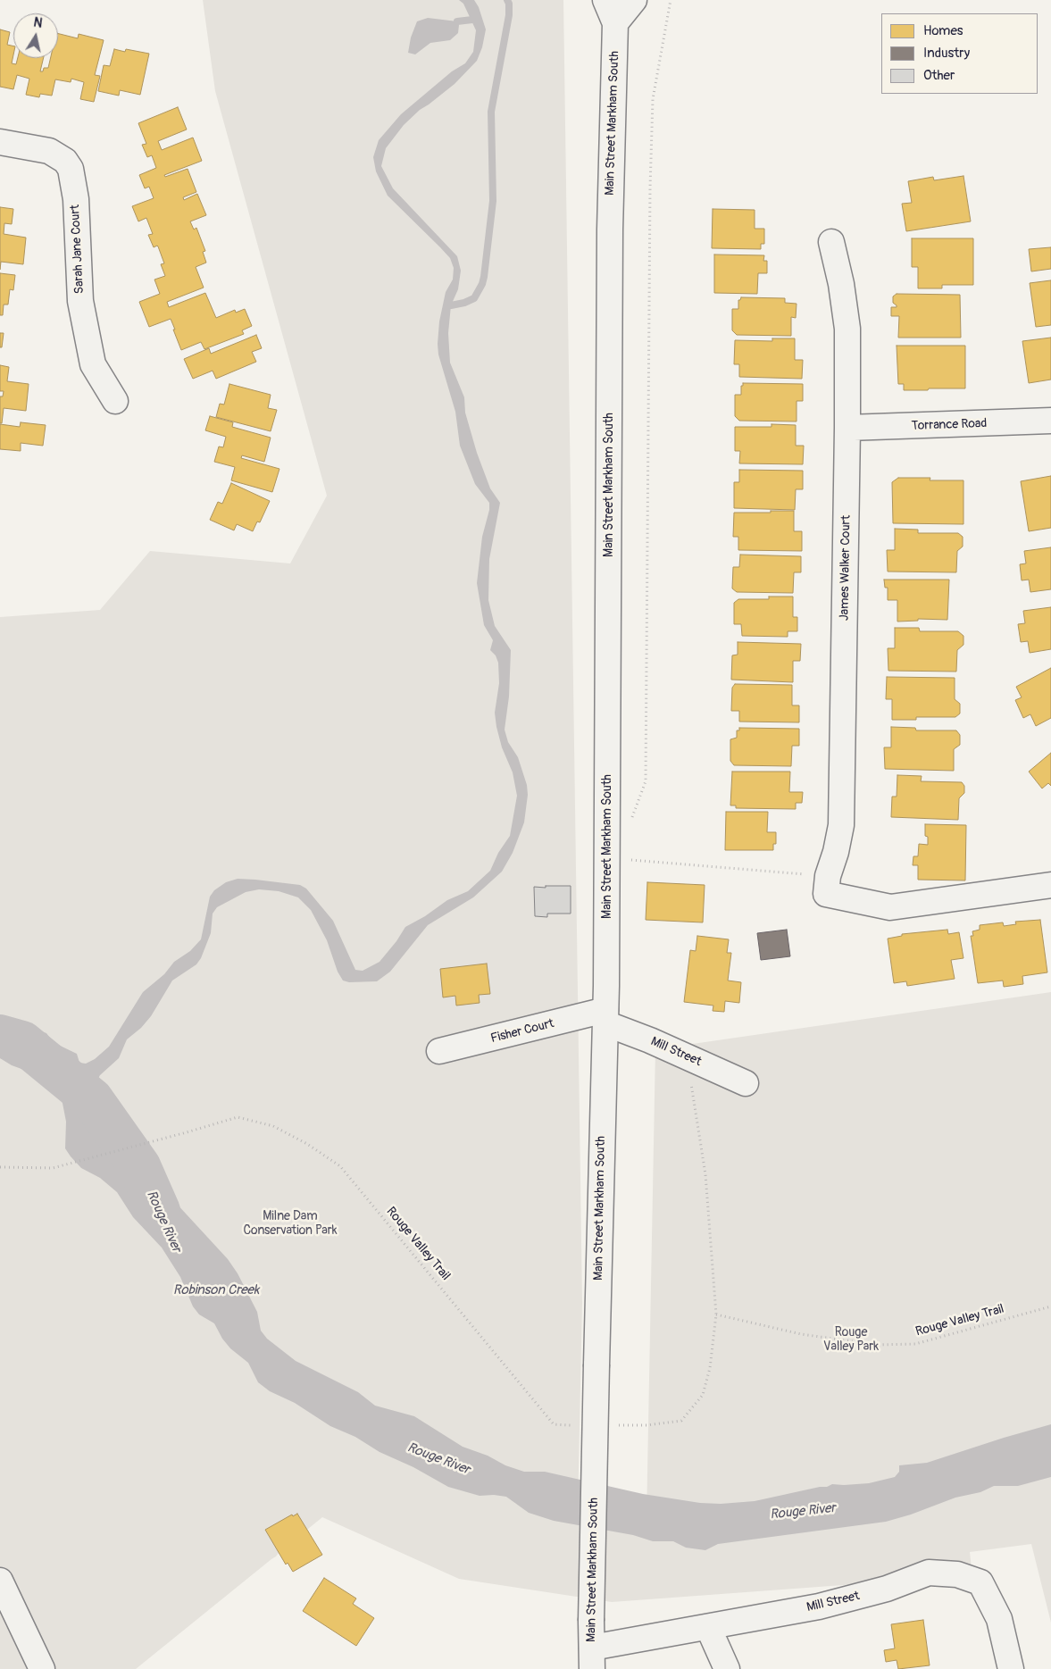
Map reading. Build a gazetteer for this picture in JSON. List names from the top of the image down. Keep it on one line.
{"streets":{"street":["Main Street Markham South","Sarah Jane Court","Torrance Road","James Walker Court","Fisher Court","Mill Street"],"path":["Rouge Valley Trail"]},"crossings":[["Main Street Markham South","Fisher Court"],["Main Street Markham South","Mill Street"],["Torrance Road","James Walker Court"],["Fisher Court","Mill Street"]],"water":["Rouge River","Robinson Creek"],"parks":["Milne Dam Conservation Park","Rouge Valley Park"],"legend":["Homes","Industry","Other"],"north":"top"}
